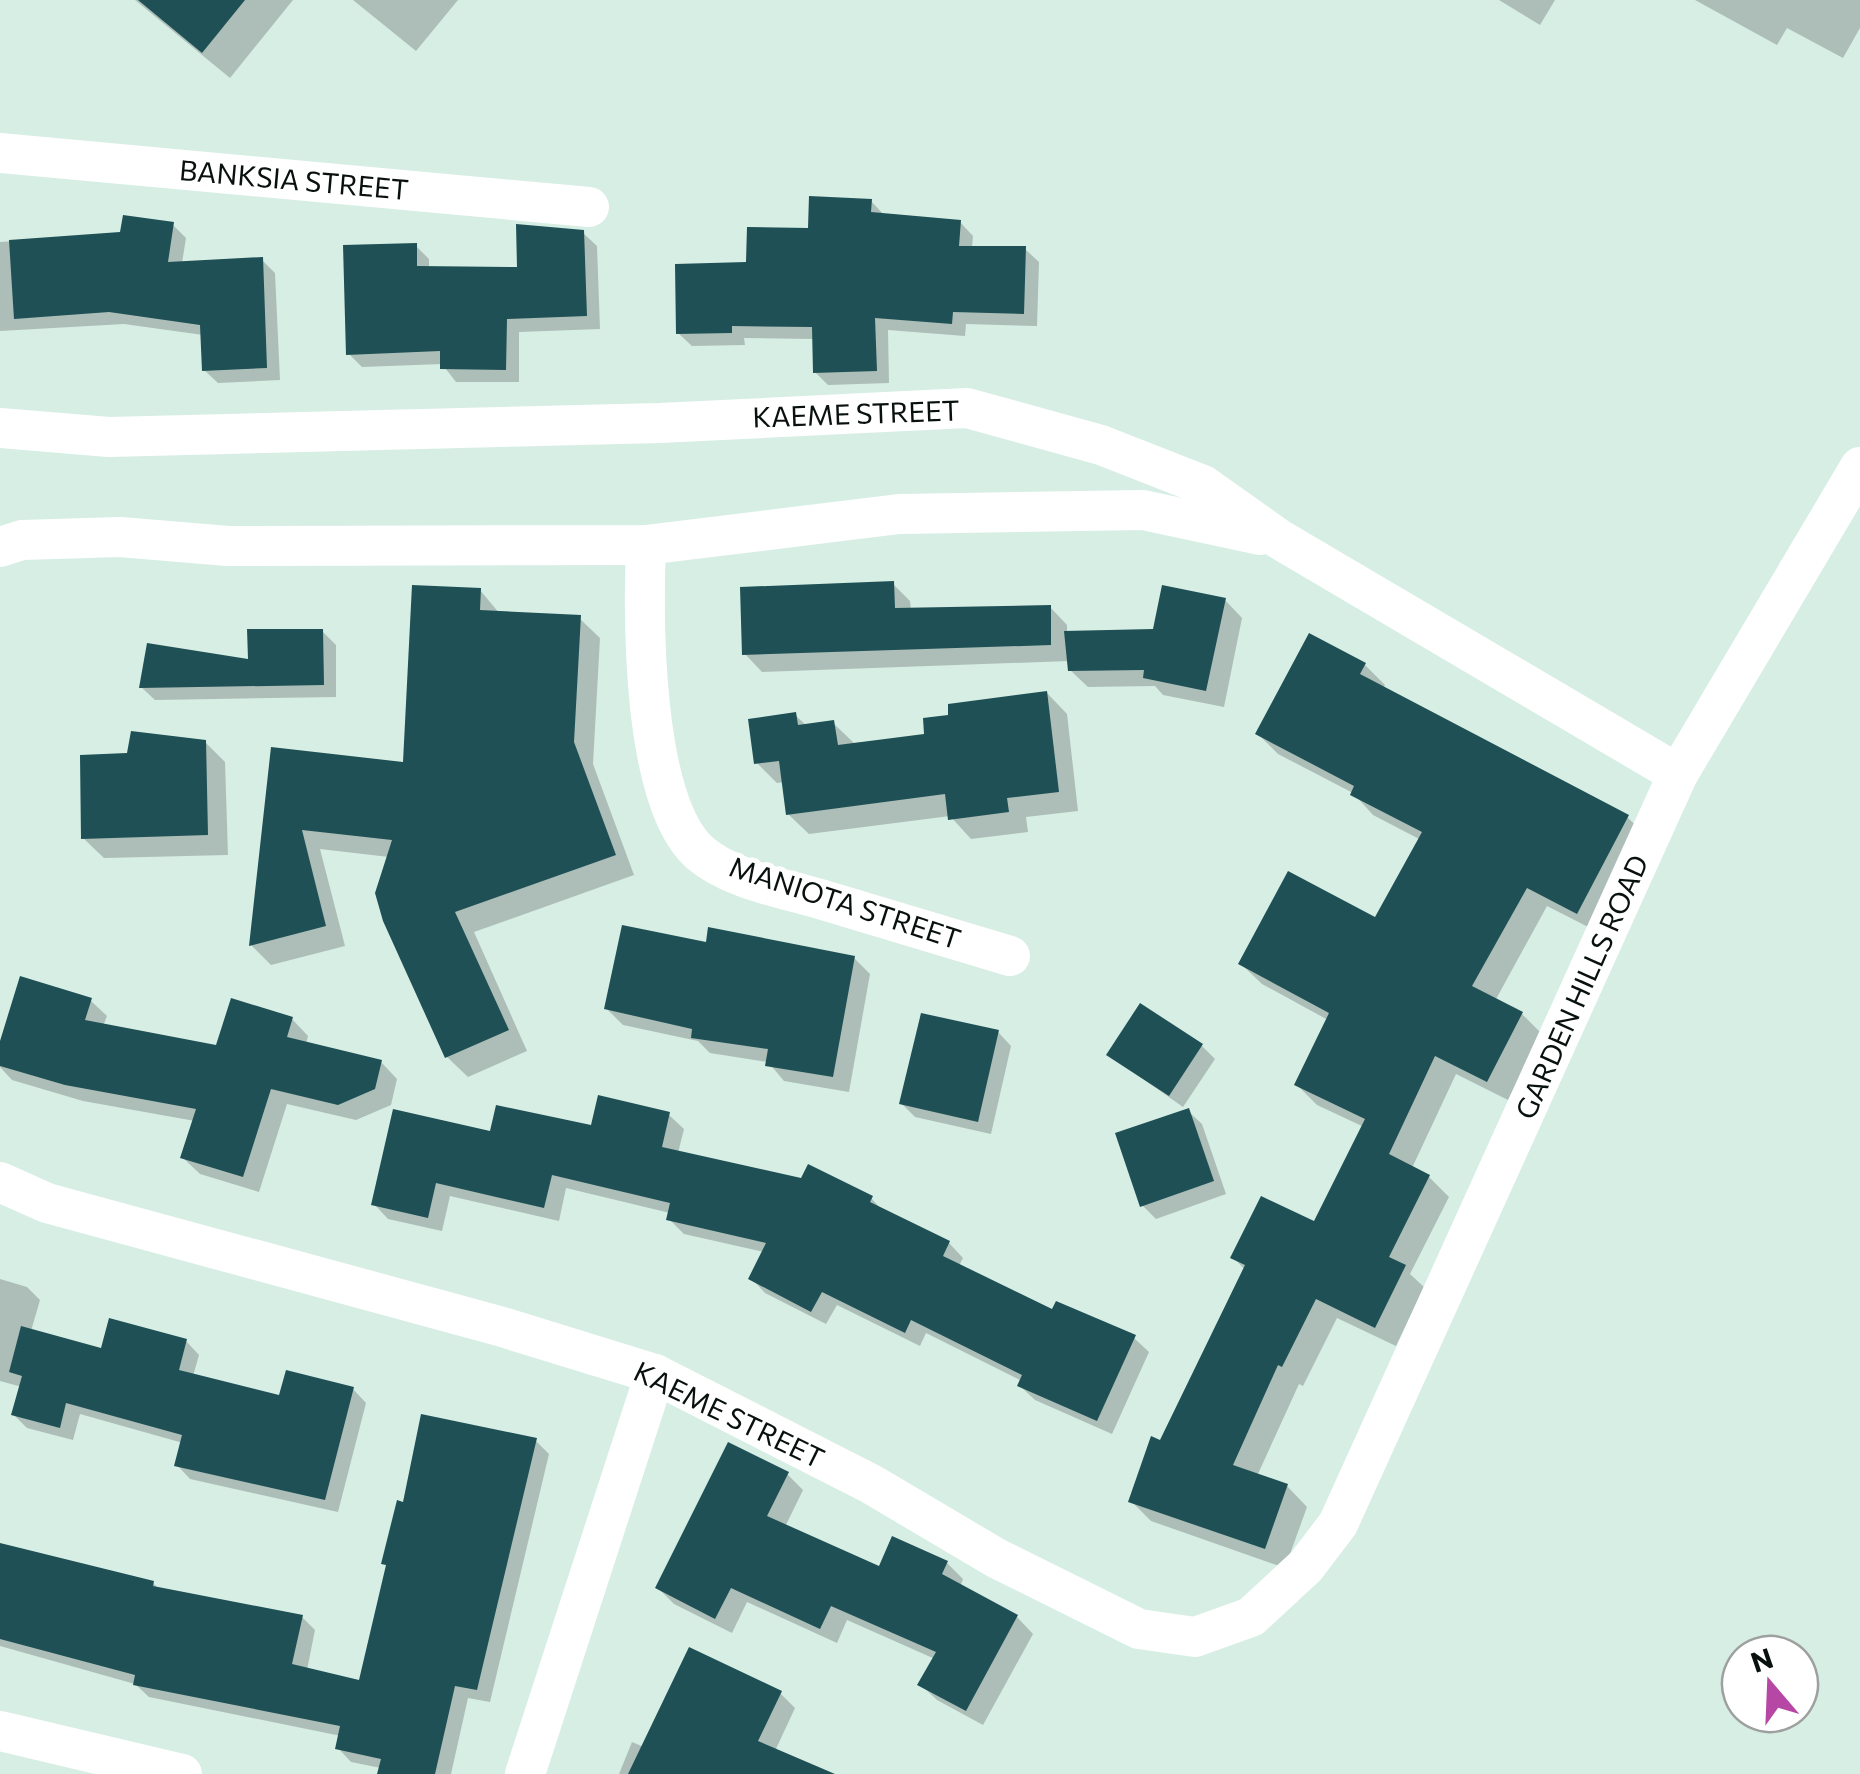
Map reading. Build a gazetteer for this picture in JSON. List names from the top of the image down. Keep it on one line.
{"streets":{"street":["BANKSIA STREET","KAEME STREET","MANIOTA STREET","GARDEN HILLS ROAD"]},"crossings":[["KAEME STREET","GARDEN HILLS ROAD"]],"north":"top"}
